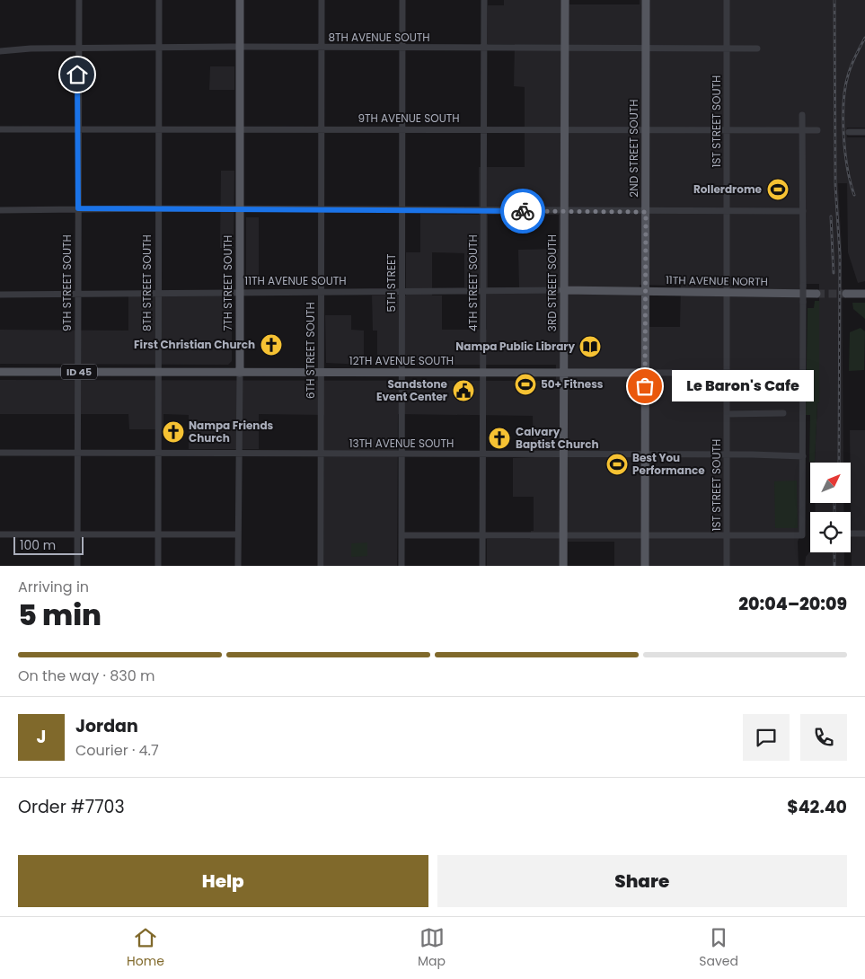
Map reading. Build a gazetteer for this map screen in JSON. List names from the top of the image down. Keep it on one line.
{"streets":{"main road":["2ND STREET SOUTH","11TH AVENUE NORTH","7TH STREET SOUTH","3RD STREET SOUTH","12TH AVENUE SOUTH","ID 45"],"street":["8TH AVENUE SOUTH","9TH AVENUE SOUTH","1ST STREET SOUTH","11TH AVENUE SOUTH","9TH STREET SOUTH","8TH STREET SOUTH","5TH STREET","4TH STREET SOUTH","6TH STREET SOUTH","13TH AVENUE SOUTH"]},"crossings":[["8TH AVENUE SOUTH","1ST STREET SOUTH"],["8TH AVENUE SOUTH","2ND STREET SOUTH"],["8TH AVENUE SOUTH","9TH STREET SOUTH"],["8TH AVENUE SOUTH","8TH STREET SOUTH"],["8TH AVENUE SOUTH","7TH STREET SOUTH"],["8TH AVENUE SOUTH","5TH STREET"],["8TH AVENUE SOUTH","4TH STREET SOUTH"],["8TH AVENUE SOUTH","3RD STREET SOUTH"],["8TH AVENUE SOUTH","6TH STREET SOUTH"],["9TH AVENUE SOUTH","1ST STREET SOUTH"],["9TH AVENUE SOUTH","2ND STREET SOUTH"],["9TH AVENUE SOUTH","9TH STREET SOUTH"],["9TH AVENUE SOUTH","8TH STREET SOUTH"],["9TH AVENUE SOUTH","7TH STREET SOUTH"],["9TH AVENUE SOUTH","5TH STREET"],["9TH AVENUE SOUTH","4TH STREET SOUTH"],["9TH AVENUE SOUTH","3RD STREET SOUTH"],["9TH AVENUE SOUTH","6TH STREET SOUTH"],["1ST STREET SOUTH","11TH AVENUE NORTH"],["1ST STREET SOUTH","12TH AVENUE SOUTH"],["1ST STREET SOUTH","13TH AVENUE SOUTH"],["2ND STREET SOUTH","11TH AVENUE NORTH"],["2ND STREET SOUTH","12TH AVENUE SOUTH"],["2ND STREET SOUTH","13TH AVENUE SOUTH"],["11TH AVENUE SOUTH","11TH AVENUE NORTH"],["11TH AVENUE SOUTH","9TH STREET SOUTH"],["11TH AVENUE SOUTH","8TH STREET SOUTH"],["11TH AVENUE SOUTH","7TH STREET SOUTH"],["11TH AVENUE SOUTH","5TH STREET"],["11TH AVENUE SOUTH","4TH STREET SOUTH"],["11TH AVENUE SOUTH","3RD STREET SOUTH"],["11TH AVENUE SOUTH","6TH STREET SOUTH"],["11TH AVENUE NORTH","3RD STREET SOUTH"],["9TH STREET SOUTH","12TH AVENUE SOUTH"],["9TH STREET SOUTH","13TH AVENUE SOUTH"],["8TH STREET SOUTH","12TH AVENUE SOUTH"],["8TH STREET SOUTH","13TH AVENUE SOUTH"],["7TH STREET SOUTH","12TH AVENUE SOUTH"],["7TH STREET SOUTH","13TH AVENUE SOUTH"],["5TH STREET","12TH AVENUE SOUTH"],["5TH STREET","13TH AVENUE SOUTH"],["4TH STREET SOUTH","12TH AVENUE SOUTH"],["4TH STREET SOUTH","13TH AVENUE SOUTH"],["3RD STREET SOUTH","12TH AVENUE SOUTH"],["3RD STREET SOUTH","13TH AVENUE SOUTH"],["6TH STREET SOUTH","12TH AVENUE SOUTH"],["6TH STREET SOUTH","13TH AVENUE SOUTH"]],"places":{"sports":["Rollerdrome","50+ Fitness","Best You Performance"],"church":["First Christian Church","Nampa Friends Church","Calvary Baptist Church"],"library":["Nampa Public Library"],"other":["Le Baron's Cafe"],"public building":["Sandstone Event Center"]},"scale_bar":"100 m","north":"top right","page":{"bubble":"Le Baron's Cafe","scale":"100 m","heading":["5 min","Arriving in","20:04–20:09"],"panel":["Jordan","Courier · 4.7","Order #7703","$42.40"],"bar":"On the way · 830 m","round":"J","buttons":["Help","Share"],"tabs":["Home","Map","Saved"]}}
